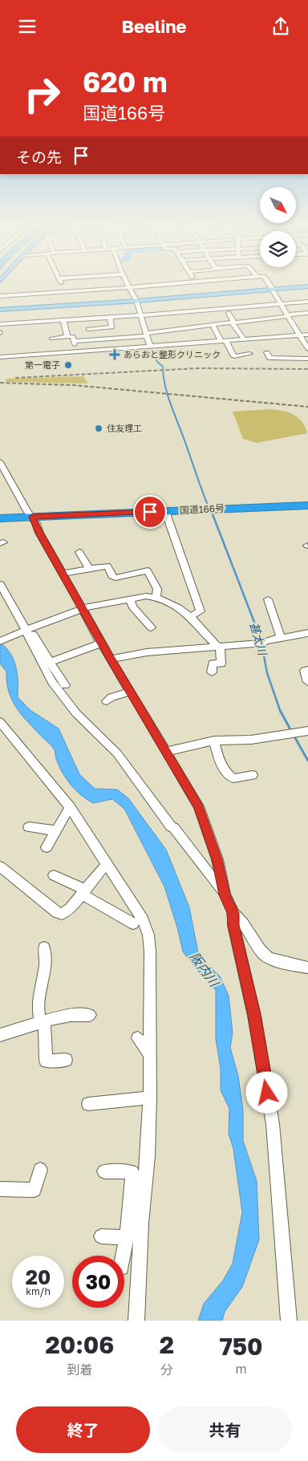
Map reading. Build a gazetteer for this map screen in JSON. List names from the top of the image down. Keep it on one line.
{"streets":{"highway":["国道166号"]},"water":["甚太川","阪内川"],"places":{"health":["あらおと整形クリニック"],"other":["第一電子","住友理工"]},"north":"bottom right","page":{"header":"Beeline","turn":["620 m","国道166号"],"then":"その先","speed":"20 km/h","limit":"30","eta":["20:06","到着","2","分","750","m"],"buttons":["終了","共有"]}}
